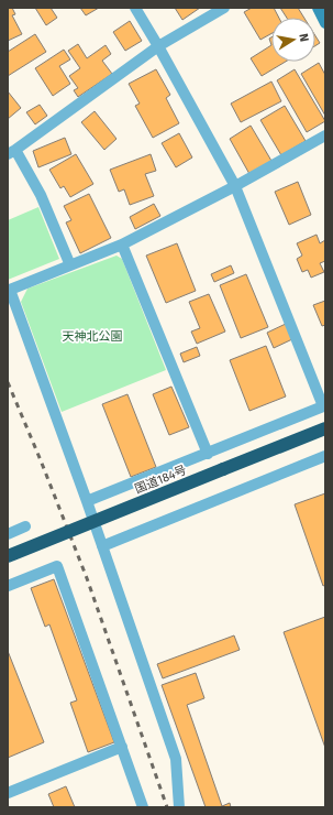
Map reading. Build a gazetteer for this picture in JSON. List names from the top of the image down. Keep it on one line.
{"streets":{"highway":["国道184号"]},"parks":["天神北公園"],"north":"right"}
